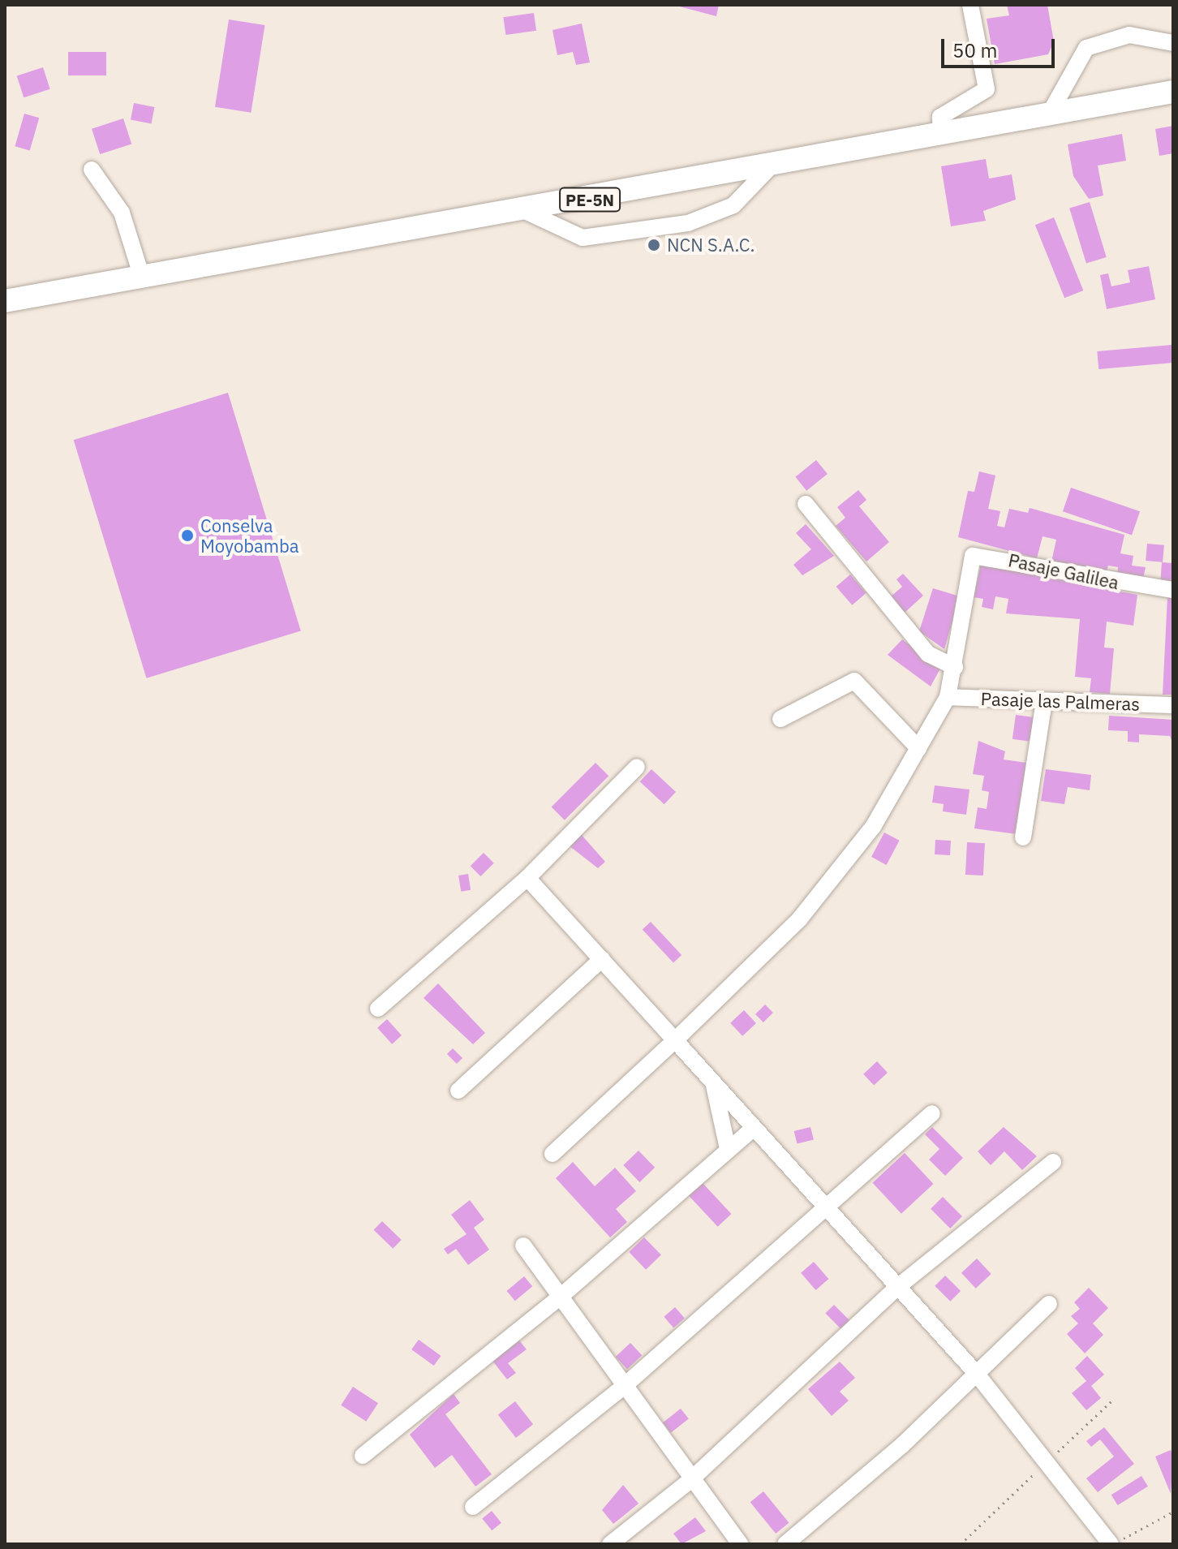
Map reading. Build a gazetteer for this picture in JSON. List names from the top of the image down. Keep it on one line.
{"streets":{"highway":["PE-5N"],"street":["Pasaje Galilea","Pasaje las Palmeras"]},"places":["NCN S.A.C.","Conselva Moyobamba"],"scale_bar":"50 m"}
